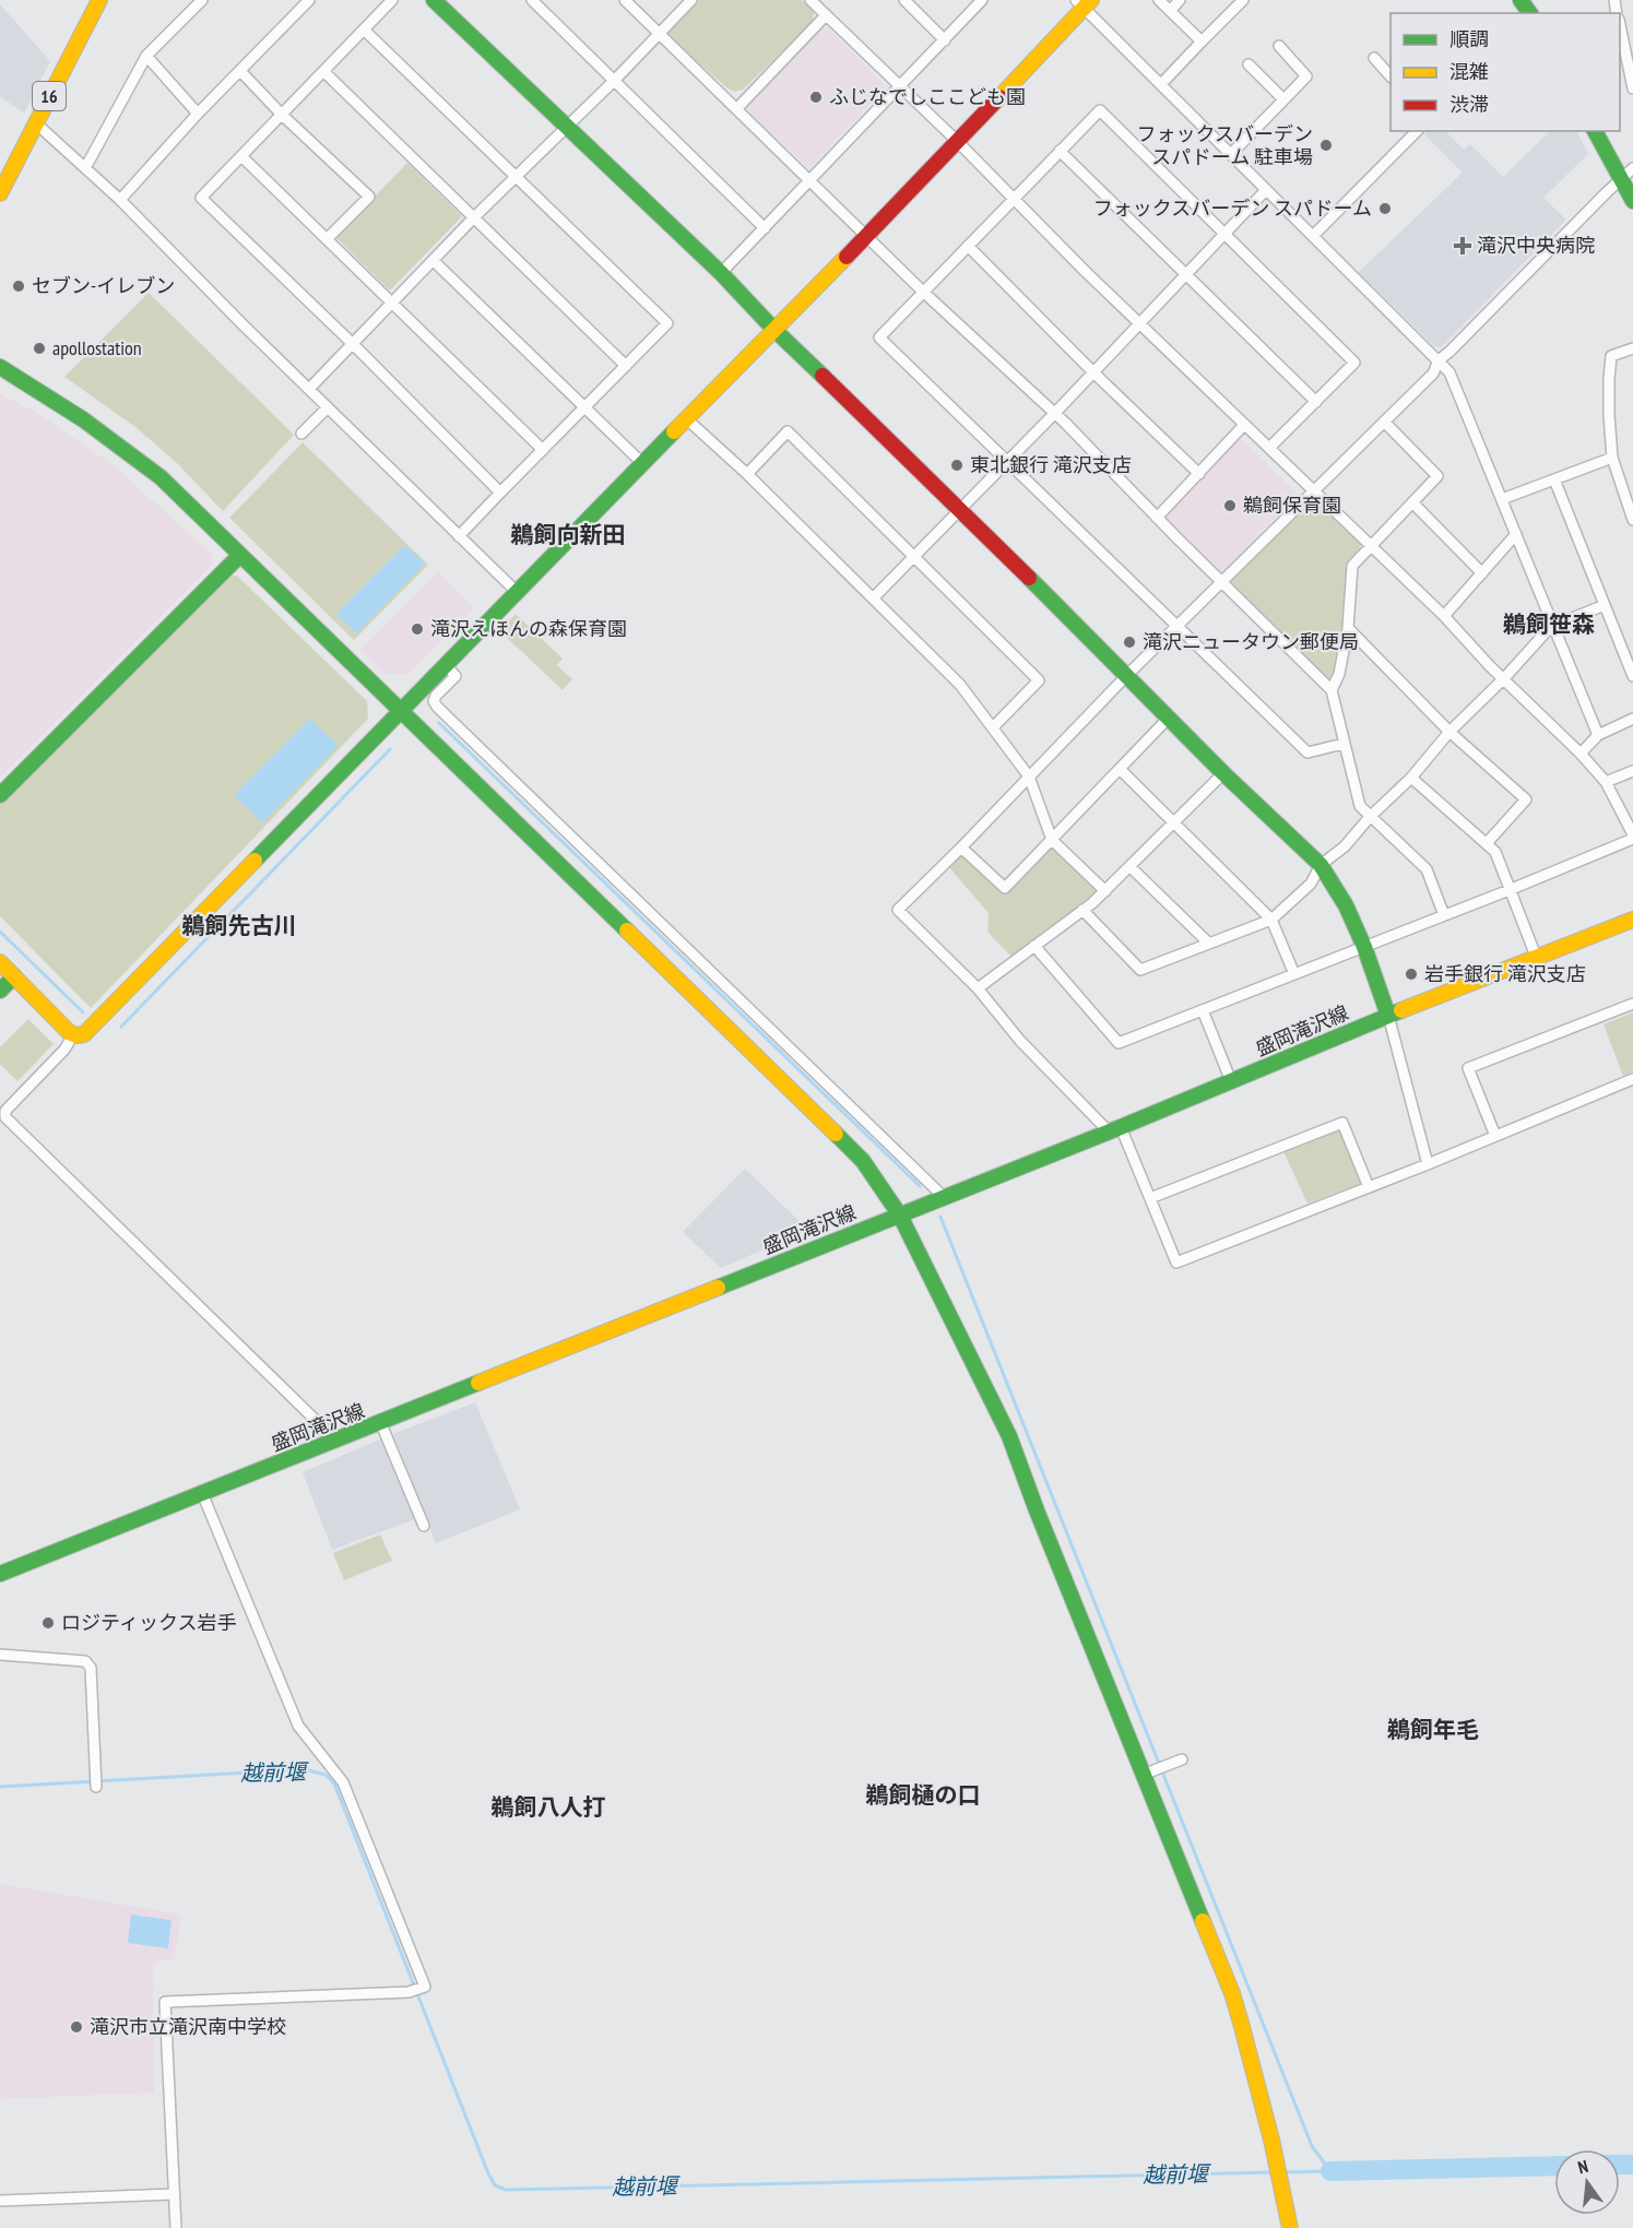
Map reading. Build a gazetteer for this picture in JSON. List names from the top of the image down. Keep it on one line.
{"streets":{"street":["16","盛岡滝沢線"]},"districts":["鵜飼向新田","鵜飼笹森","鵜飼先古川","鵜飼年毛","鵜飼樋の口","鵜飼八人打"],"water":["越前堰"],"places":{"other":["ふじなでしここども園","フォックスバーデン スパドーム 駐車場","フォックスバーデン スパドーム","セブン-イレブン","apollostation","東北銀行 滝沢支店","鵜飼保育園","滝沢えほんの森保育園","滝沢ニュータウン郵便局","岩手銀行 滝沢支店","ロジティックス岩手","滝沢市立滝沢南中学校"],"health":["滝沢中央病院"]},"legend":["順調","混雑","渋滞"],"north":"top"}
